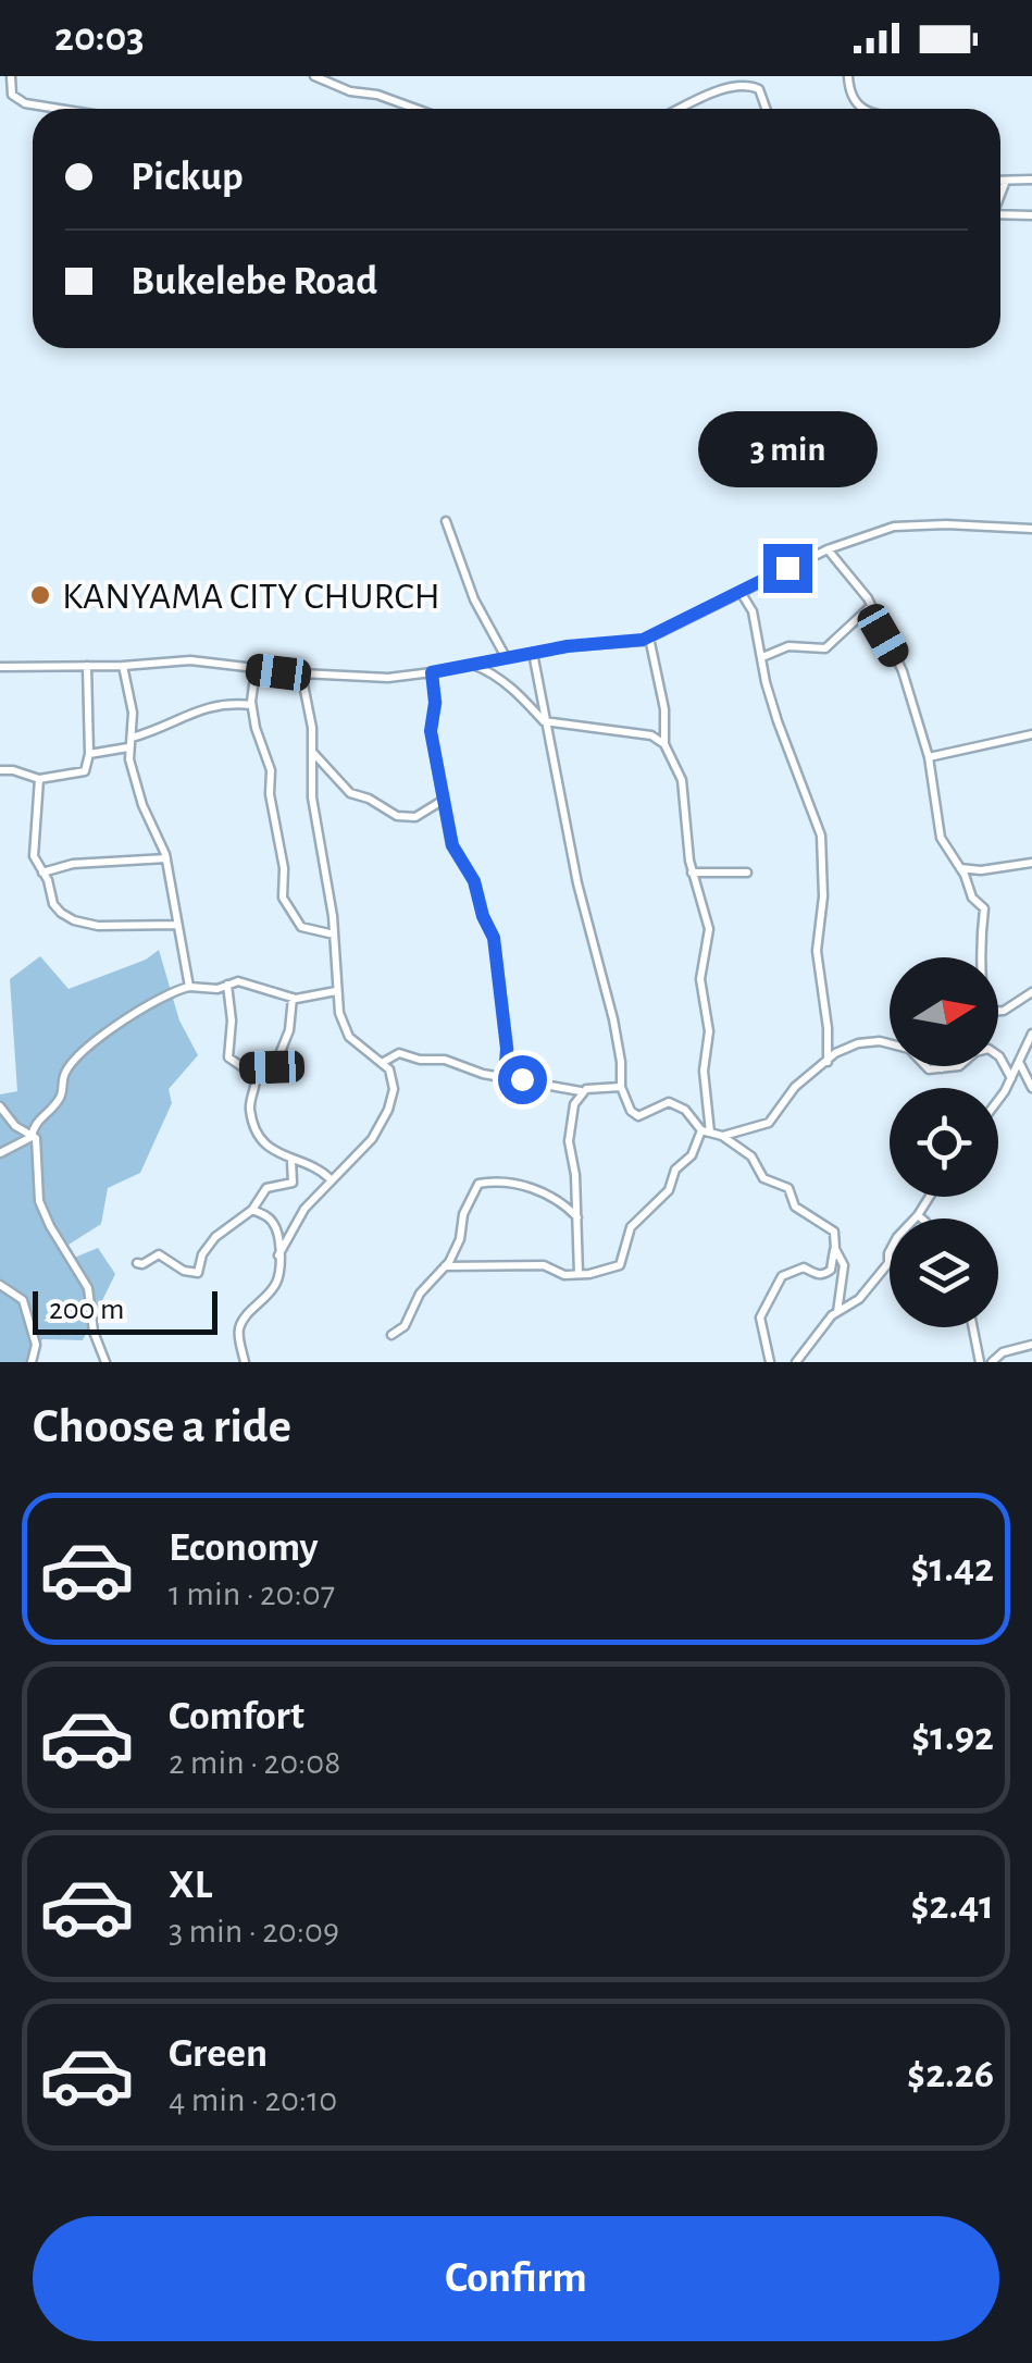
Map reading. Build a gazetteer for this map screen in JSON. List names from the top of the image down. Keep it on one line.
{"places":["KANYAMA CITY CHURCH"],"scale_bar":"200 m","north":"right","page":{"status":"20:03","banner":["Pickup","Bukelebe Road"],"bubble":"3 min","scale":"200 m","heading":"Choose a ride","list":[{"name":"Economy","note":"1 min · 20:07","value":"$1.42"},{"name":"Comfort","note":"2 min · 20:08","value":"$1.92"},{"name":"XL","note":"3 min · 20:09","value":"$2.41"},{"name":"Green","note":"4 min · 20:10","value":"$2.26"}],"buttons":"Confirm"}}
